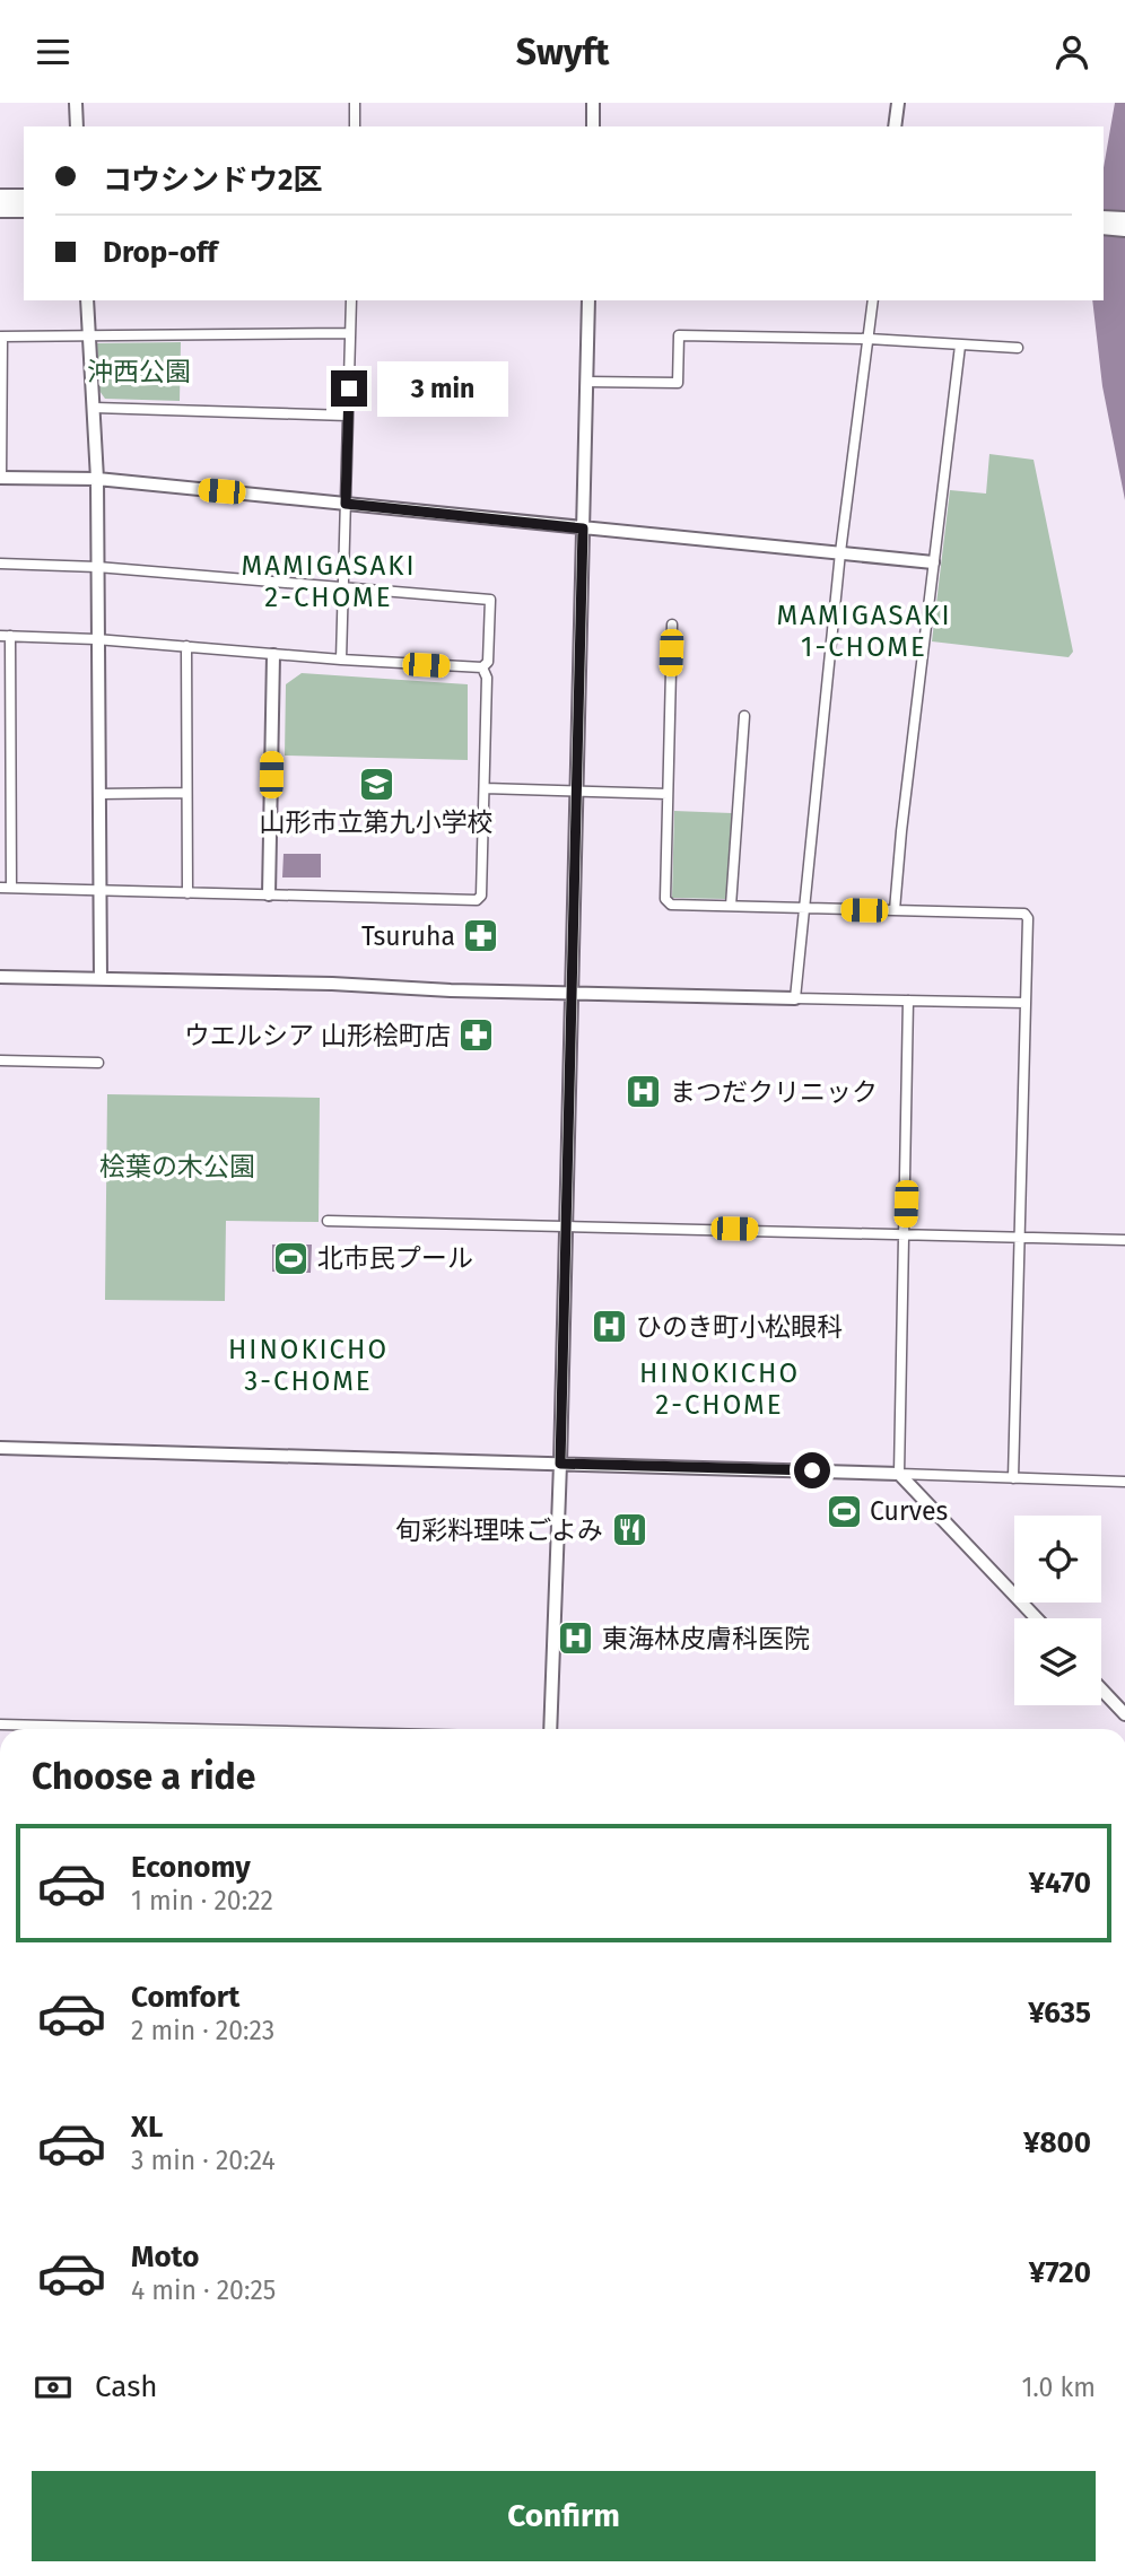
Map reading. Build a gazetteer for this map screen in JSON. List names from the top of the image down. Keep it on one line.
{"districts":["MAMIGASAKI 2-CHOME","MAMIGASAKI 1-CHOME","HINOKICHO 3-CHOME","HINOKICHO 2-CHOME"],"parks":["沖西公園","桧葉の木公園"],"places":{"school or university":["山形市立第九小学校"],"pharmacy":["Tsuruha","ウエルシア 山形桧町店"],"hospital":["まつだクリニック","ひのき町小松眼科","東海林皮膚科医院"],"sports":["北市民プール","Curves"],"restaurant":["旬彩料理味ごよみ"]},"page":{"header":"Swyft","banner":["コウシンドウ2区","Drop-off"],"bubble":"3 min","heading":"Choose a ride","list":[{"name":"Economy","note":"1 min · 20:22","value":"¥470"},{"name":"Comfort","note":"2 min · 20:23","value":"¥635"},{"name":"XL","note":"3 min · 20:24","value":"¥800"},{"name":"Moto","note":"4 min · 20:25","value":"¥720"}],"pay":["Cash","1.0 km"],"buttons":"Confirm"}}
